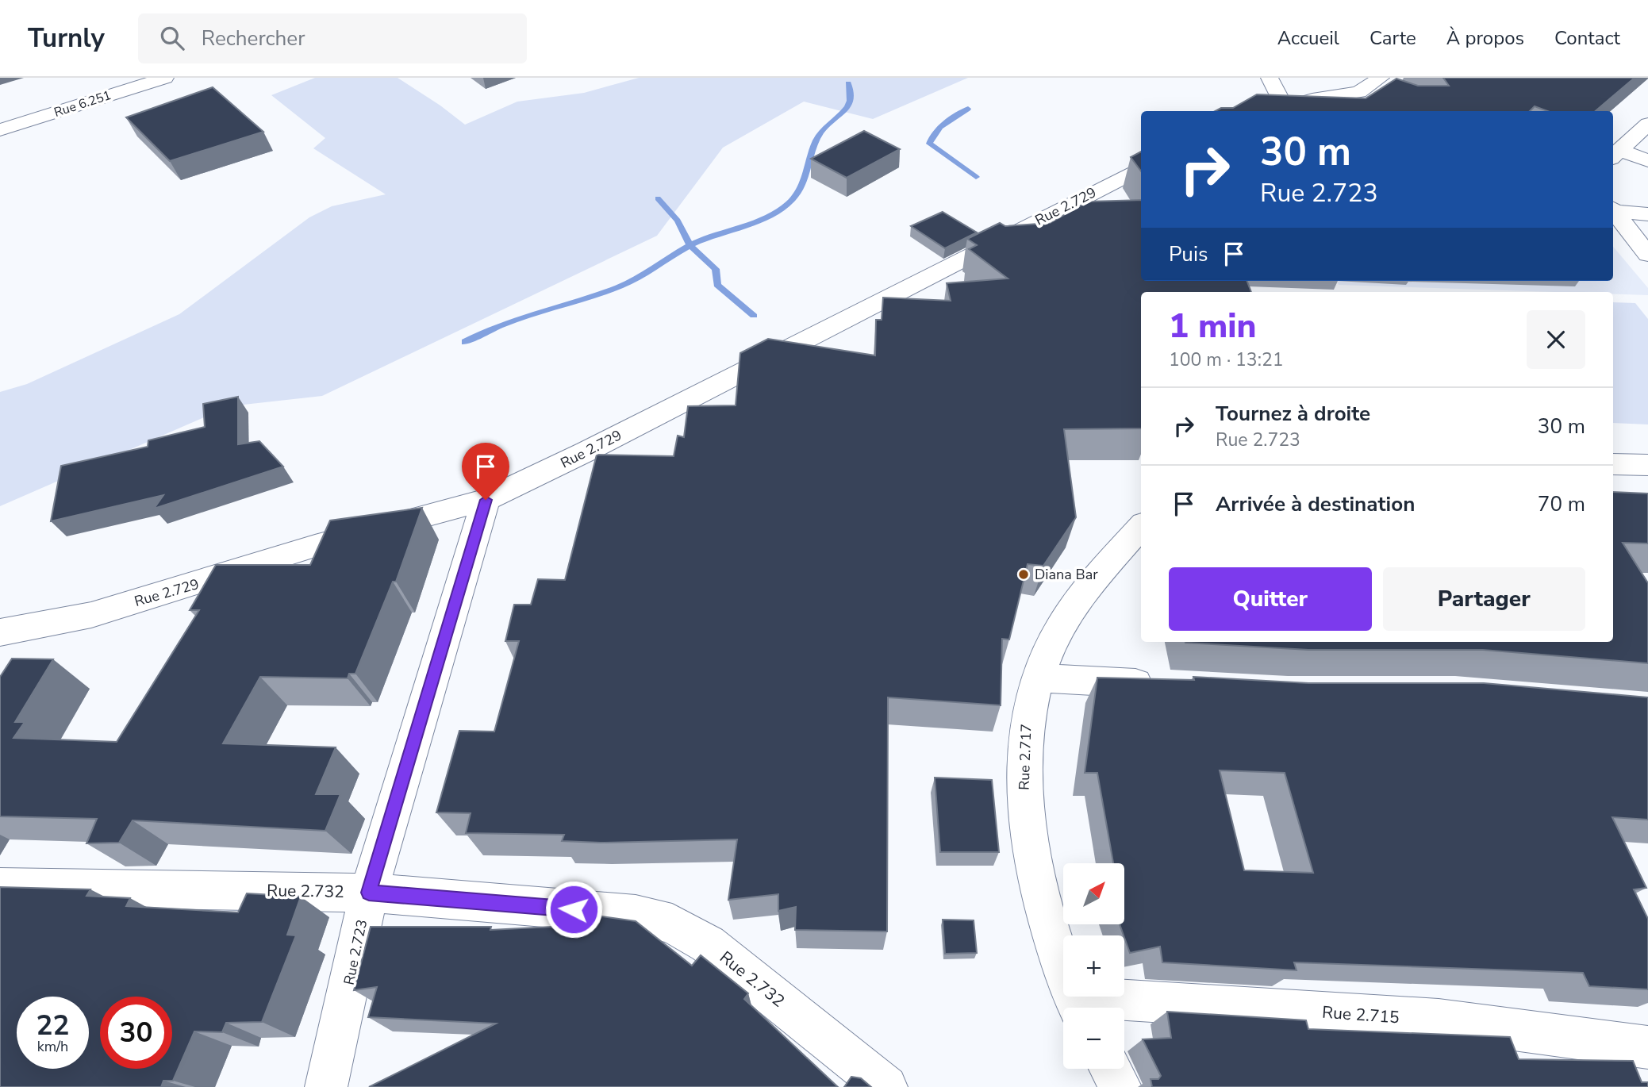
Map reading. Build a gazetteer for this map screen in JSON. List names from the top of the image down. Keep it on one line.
{"streets":{"street":["Rue 6.251","Rue 2.729","Rue 2.717","Rue 2.732","Rue 2.723","Rue 2.715"]},"crossings":[["Rue 2.729","Rue 2.723"],["Rue 2.717","Rue 2.715"],["Rue 2.732","Rue 2.723"]],"places":["Diana Bar"],"north":"top right","page":{"header":"Turnly","search":"Rechercher","nav":["Accueil","Carte","À propos","Contact"],"turn":["30 m","Rue 2.723"],"then":"Puis","heading":["1 min","100 m · 13:21"],"list":[{"name":"Tournez à droite","note":"Rue 2.723","value":"30 m"},{"name":"Arrivée à destination","value":"70 m"}],"buttons":["Quitter","Partager"],"map_buttons":["+","−"],"speed":"22 km/h","limit":"30"}}
